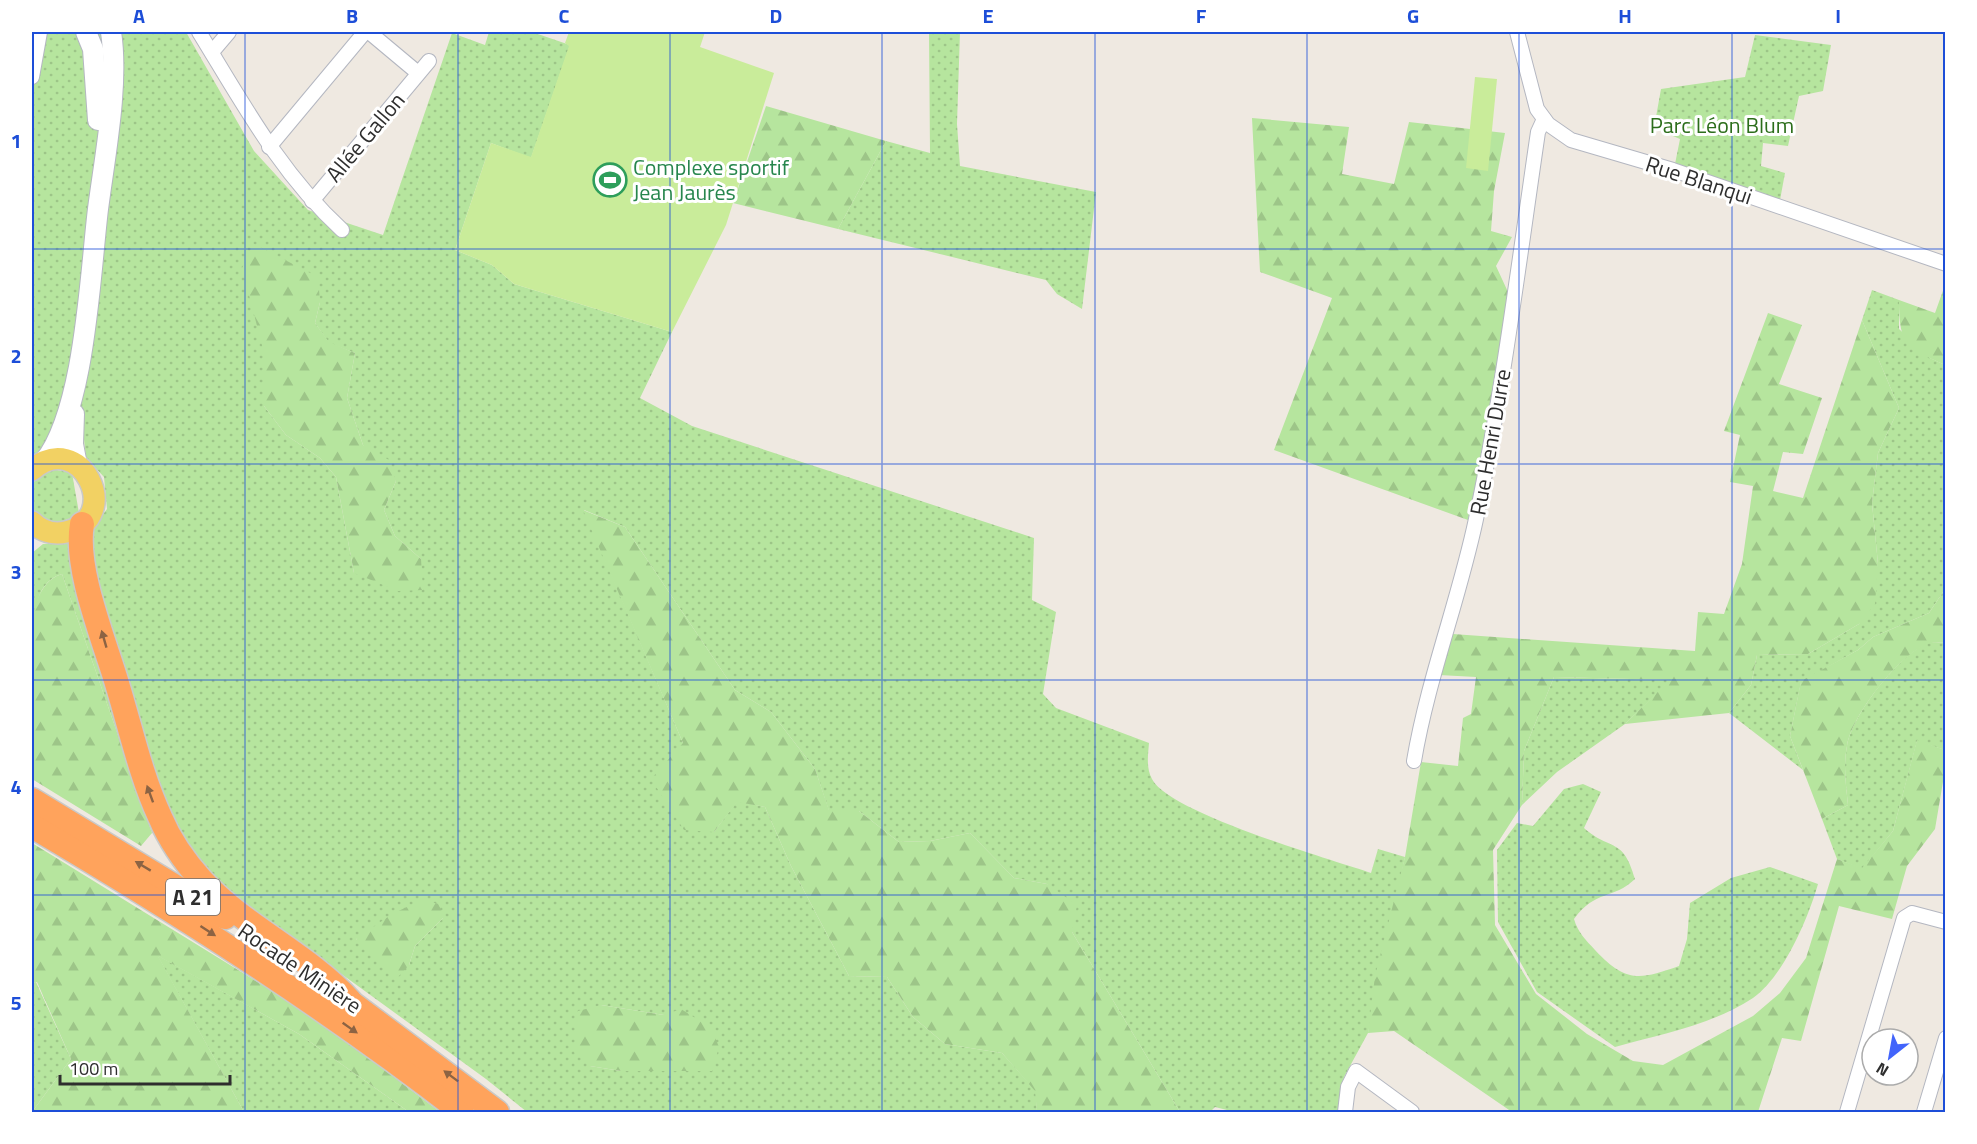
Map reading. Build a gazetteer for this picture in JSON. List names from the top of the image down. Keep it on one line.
{"streets":{"highway":["A 21","Rocade Minière"],"street":["Allée Gallon","Rue Blanqui","Rue Henri Durre"]},"crossings":[["Rue Blanqui","Rue Henri Durre"]],"parks":["Parc Léon Blum"],"places":{"sports":["Complexe sportif Jean Jaurès"]},"scale_bar":"100 m","north":"bottom left","grid":{"columns":["A","B","C","D","E","F","G","H","I"],"rows":["1","2","3","4","5"]}}
